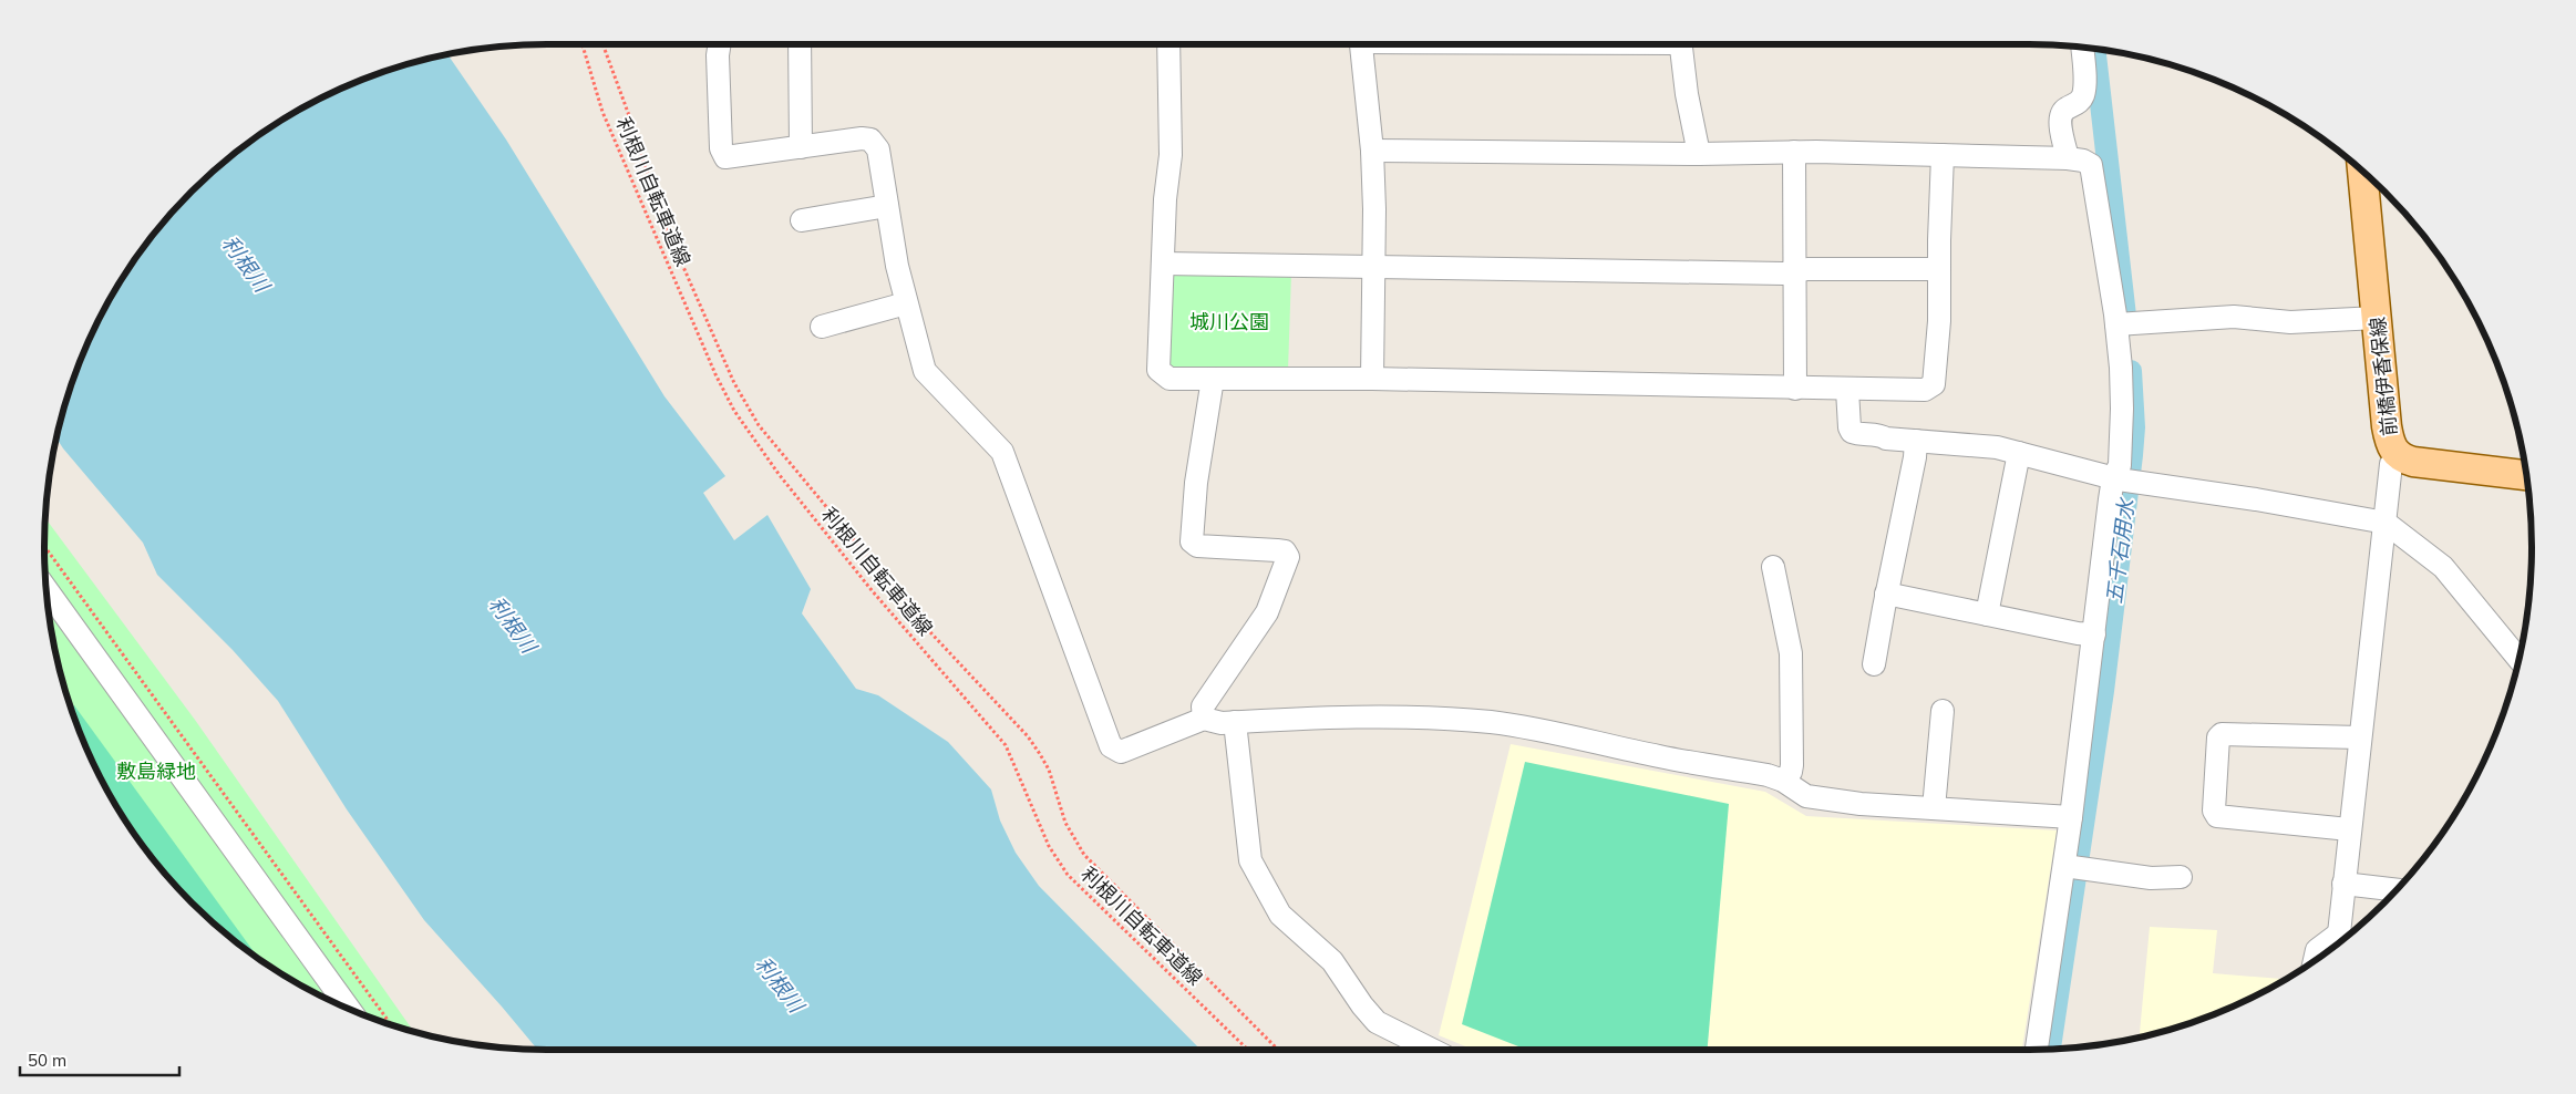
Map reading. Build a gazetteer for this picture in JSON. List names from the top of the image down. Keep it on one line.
{"streets":{"main road":["前橋伊香保線"],"path":["利根川自転車道線"]},"water":["利根川","五千石用水"],"parks":["城川公園","敷島緑地"],"scale_bar":"50 m"}
